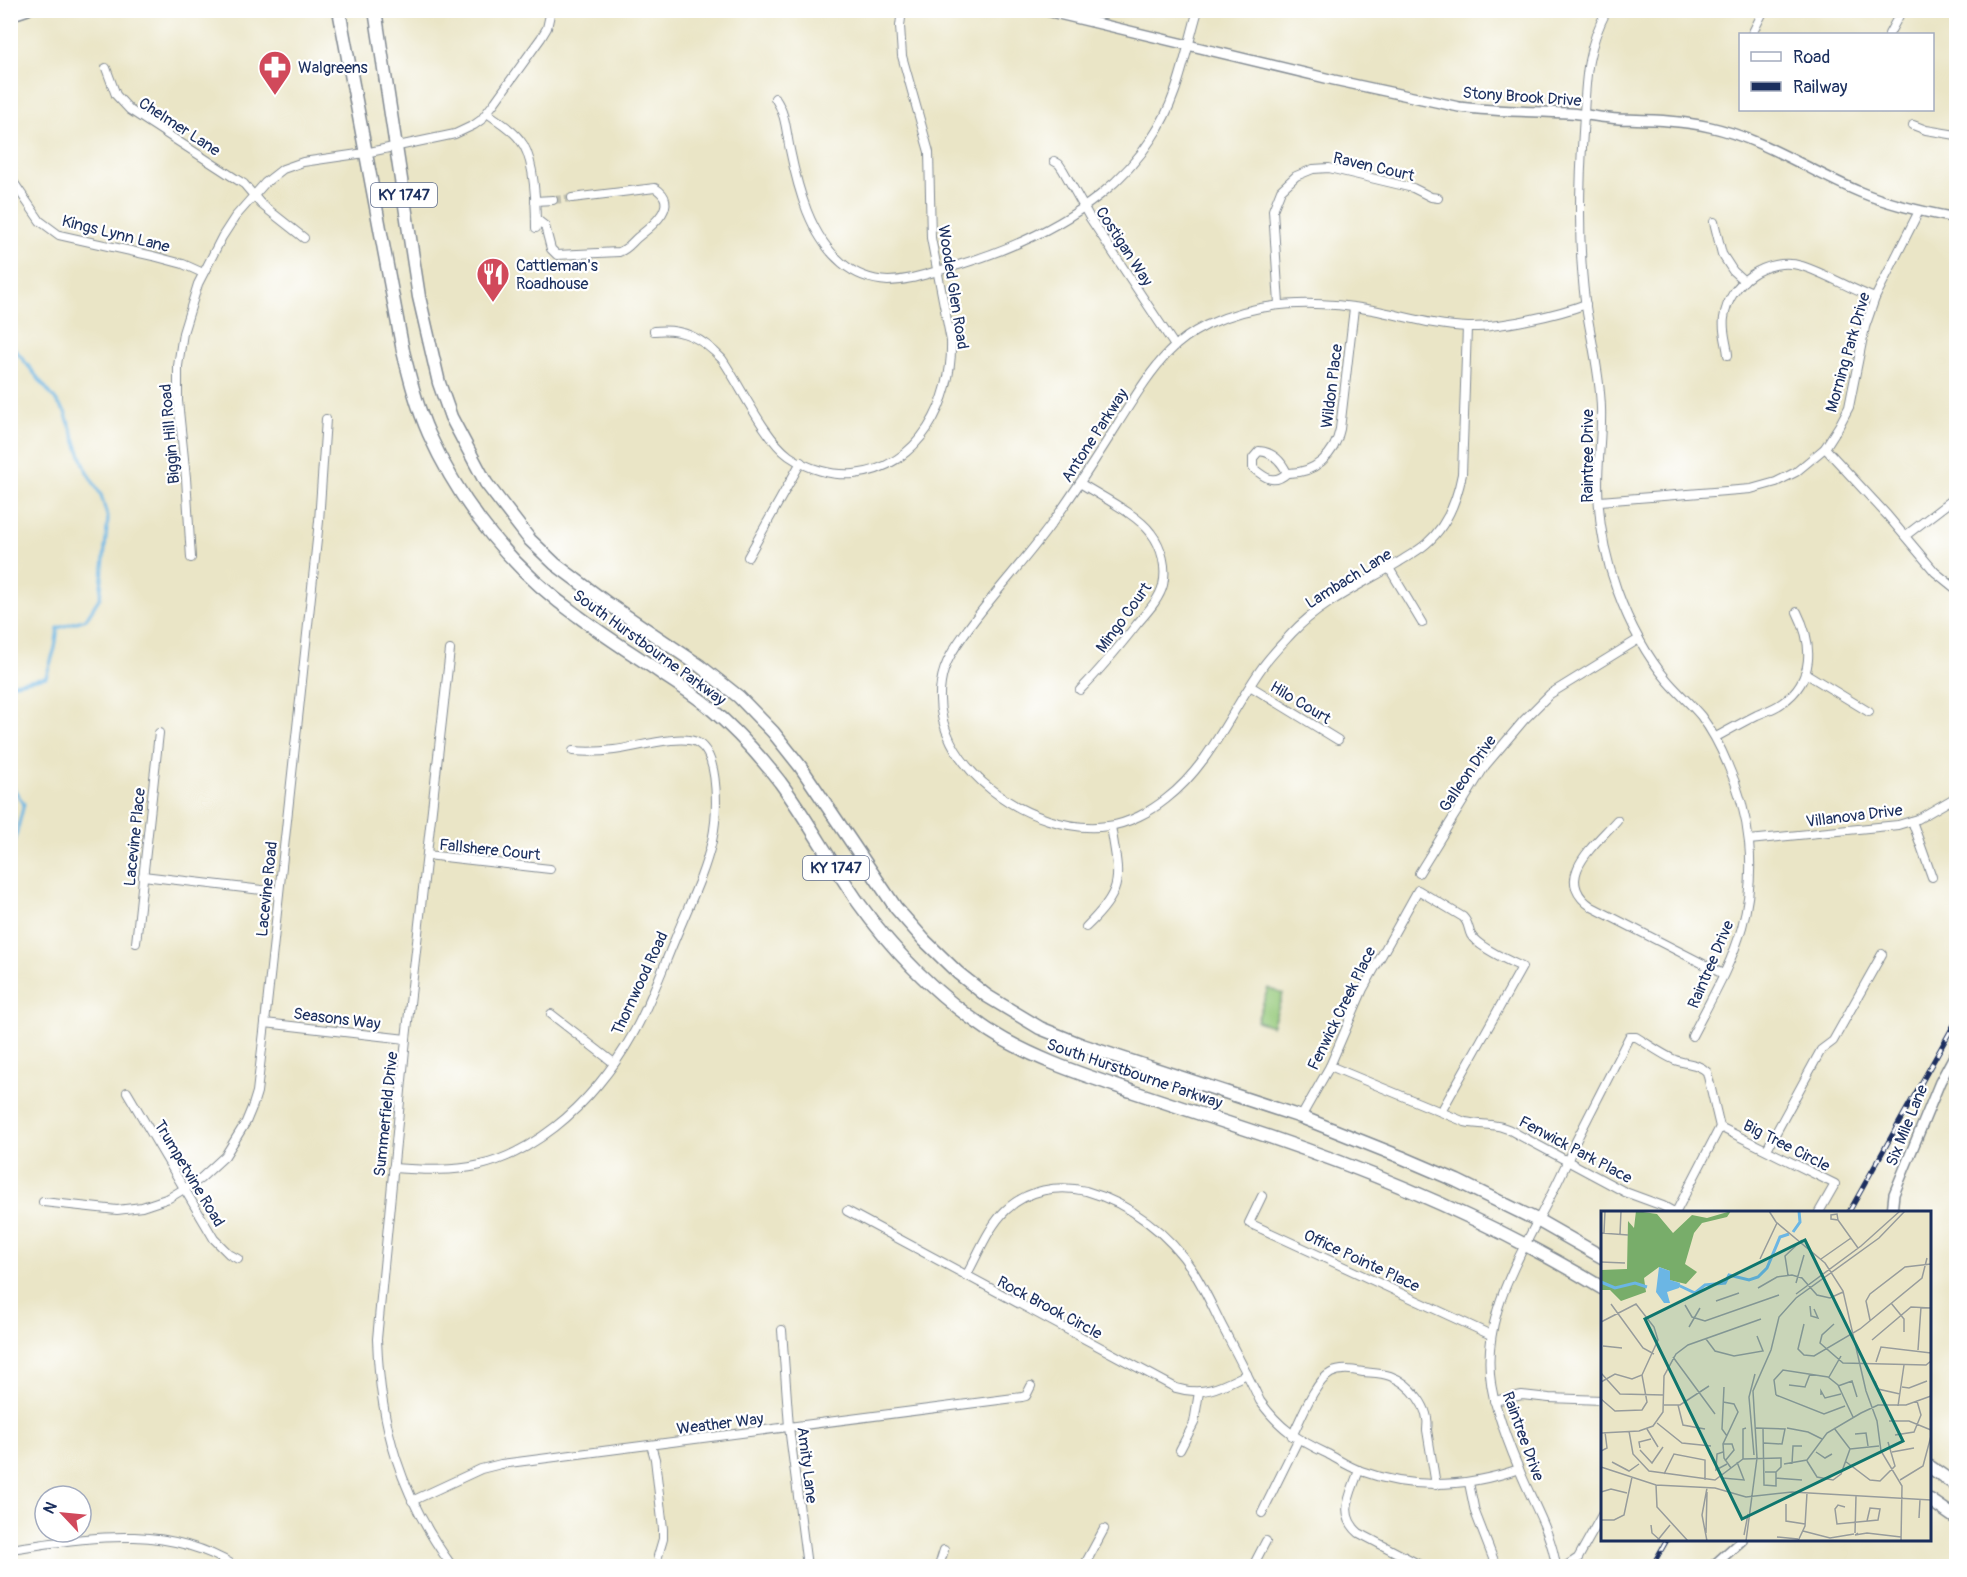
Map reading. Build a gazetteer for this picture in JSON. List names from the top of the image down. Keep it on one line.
{"streets":{"main road":["KY 1747","South Hurstbourne Parkway"],"street":["Stony Brook Drive","Chelmer Lane","Raven Court","Kings Lynn Lane","Costigan Way","Wooded Glen Road","Morning Park Drive","Wildon Place","Biggin Hill Road","Antone Parkway","Raintree Drive","Lambach Lane","Mingo Court","Hilo Court","Galleon Drive","Villanova Drive","Lacevine Place","Fallshere Court","Lacevine Road","Thornwood Road","Fenwick Creek Place","Seasons Way","Summerfield Drive","Six Mile Lane","Big Tree Circle","Fenwick Park Place","Trumpetvine Road","Office Pointe Place","Rock Brook Circle","Weather Way","Amity Lane"]},"crossings":[["Stony Brook Drive","Morning Park Drive"],["Stony Brook Drive","Raintree Drive"],["Chelmer Lane","Biggin Hill Road"],["Raven Court","Antone Parkway"],["Kings Lynn Lane","Biggin Hill Road"],["Costigan Way","Antone Parkway"],["Morning Park Drive","Raintree Drive"],["Wildon Place","Antone Parkway"],["Biggin Hill Road","South Hurstbourne Parkway"],["Antone Parkway","Raintree Drive"],["Antone Parkway","Lambach Lane"],["Antone Parkway","Mingo Court"],["Raintree Drive","South Hurstbourne Parkway"],["Raintree Drive","Galleon Drive"],["Raintree Drive","Villanova Drive"],["Raintree Drive","Big Tree Circle"],["Raintree Drive","Fenwick Park Place"],["Raintree Drive","Office Pointe Place"],["Lambach Lane","Hilo Court"],["South Hurstbourne Parkway","Fenwick Creek Place"],["Fallshere Court","Summerfield Drive"],["Lacevine Road","Seasons Way"],["Lacevine Road","Trumpetvine Road"],["Thornwood Road","Summerfield Drive"],["Fenwick Creek Place","Fenwick Park Place"],["Seasons Way","Summerfield Drive"],["Summerfield Drive","Weather Way"],["Weather Way","Amity Lane"]],"places":{"pharmacy":["Walgreens"],"restaurant":["Cattleman's Roadhouse"]},"legend":["Road","Railway"],"north":"top left"}
